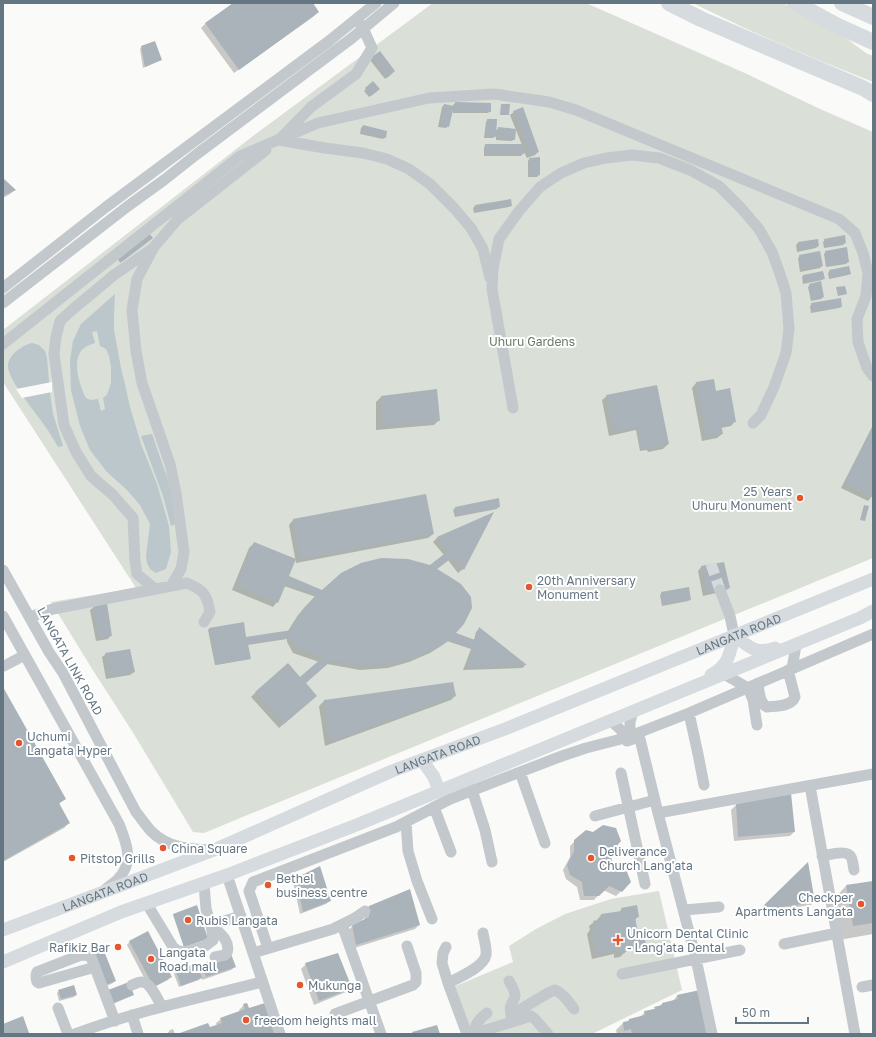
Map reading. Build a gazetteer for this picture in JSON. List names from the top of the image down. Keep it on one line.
{"streets":{"main road":["LANGATA ROAD"],"street":["LANGATA LINK ROAD"]},"crossings":[["LANGATA ROAD","LANGATA LINK ROAD"]],"parks":["Uhuru Gardens"],"places":{"other":["25 Years Uhuru Monument","20th Anniversary Monument","Uchumi Langata Hyper","China Square","Pitstop Grills","Deliverance Church Lang'ata","Bethel business centre","Checkper Apartments Langata","Rubis Langata","Rafikiz Bar","Langata Road mall","Mukunga","freedom heights mall"],"health":["Unicorn Dental Clinic - Lang'ata Dental"]},"scale_bar":"50 m"}
